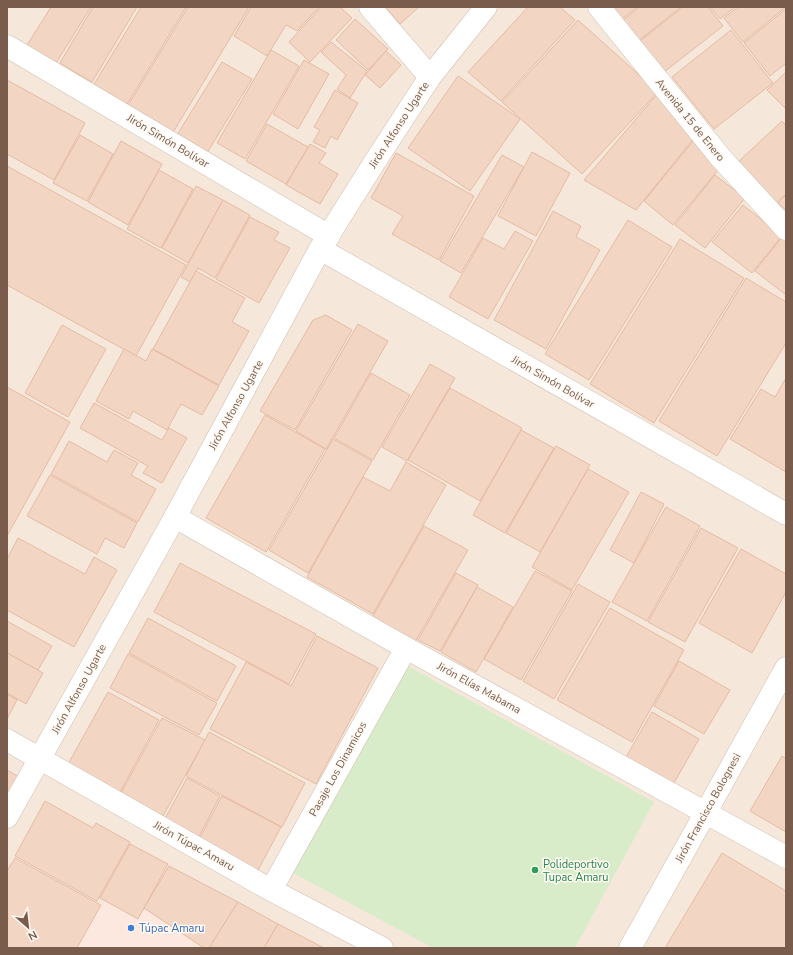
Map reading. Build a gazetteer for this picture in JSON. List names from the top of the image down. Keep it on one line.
{"streets":{"street":["Avenida 15 de Enero","Jirón Alfonso Ugarte","Jirón Simón Bolívar","Jirón Elías Mabama","Pasaje Los Dinamicos","Jirón Francisco Bolognesi","Jirón Túpac Amaru"]},"crossings":[["Jirón Alfonso Ugarte","Jirón Simón Bolívar"],["Jirón Alfonso Ugarte","Jirón Elías Mabama"],["Jirón Alfonso Ugarte","Jirón Túpac Amaru"],["Jirón Elías Mabama","Pasaje Los Dinamicos"],["Jirón Elías Mabama","Jirón Francisco Bolognesi"],["Pasaje Los Dinamicos","Jirón Túpac Amaru"]],"places":["Polideportivo Tupac Amaru","Túpac Amaru"],"north":"bottom right"}
